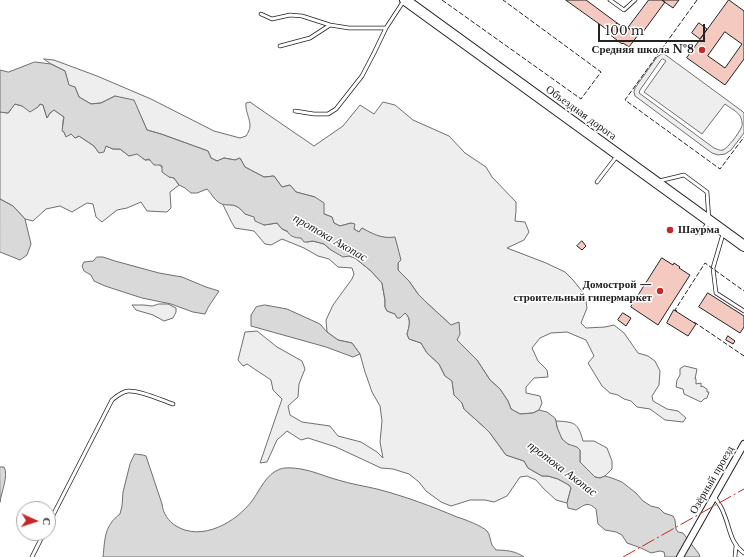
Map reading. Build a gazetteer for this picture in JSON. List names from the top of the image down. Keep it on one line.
{"streets":{"main road":["Объездная дорога"],"street":["Озёрный проезд"]},"water":["протока Акопас"],"places":["Средняя школа №8","Шаурма","Домострой — строительный гипермаркет"],"scale_bar":"100 m","north":"right"}
